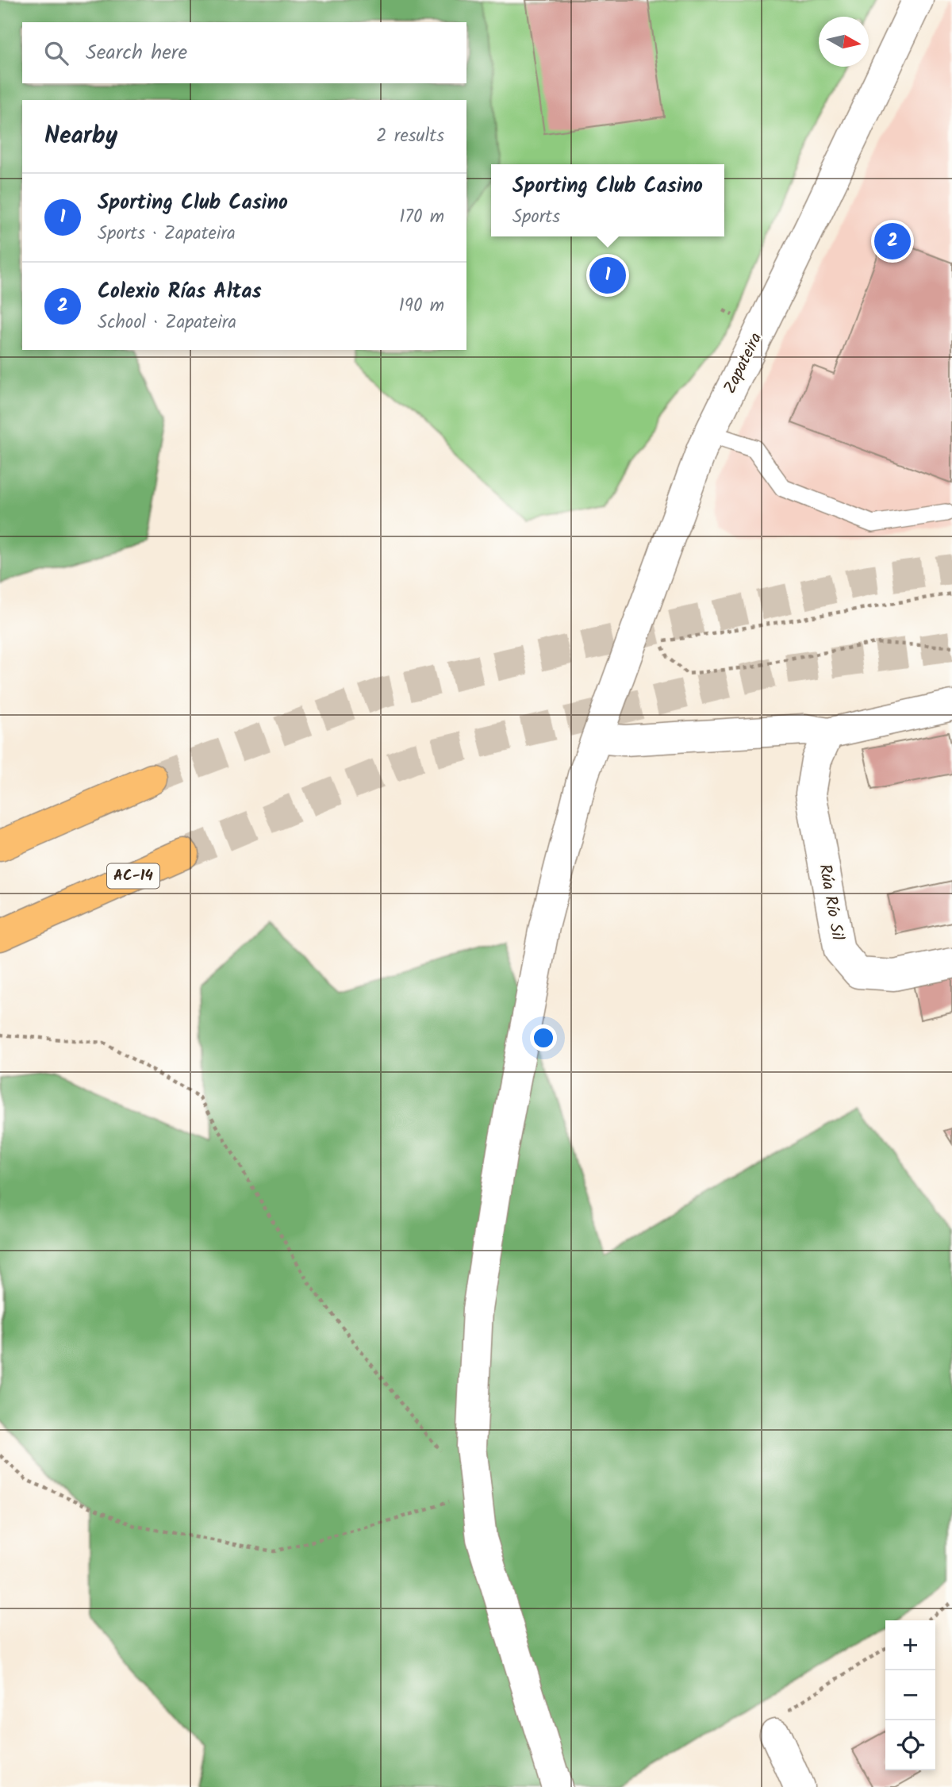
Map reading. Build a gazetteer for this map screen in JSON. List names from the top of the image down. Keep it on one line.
{"streets":{"highway":["AC-14"],"street":["Zapateira","Rúa Río Sil"]},"north":"right","page":{"search":"Search here","heading":["Nearby","2 results"],"popup":["Sporting Club Casino","Sports"],"list":[{"mark":"1","name":"Sporting Club Casino","note":"Sports · Zapateira","value":"170 m"},{"mark":"2","name":"Colexio Rías Altas","note":"School · Zapateira","value":"190 m"}],"pins":["2","1"],"map_buttons":["+","−"]}}
